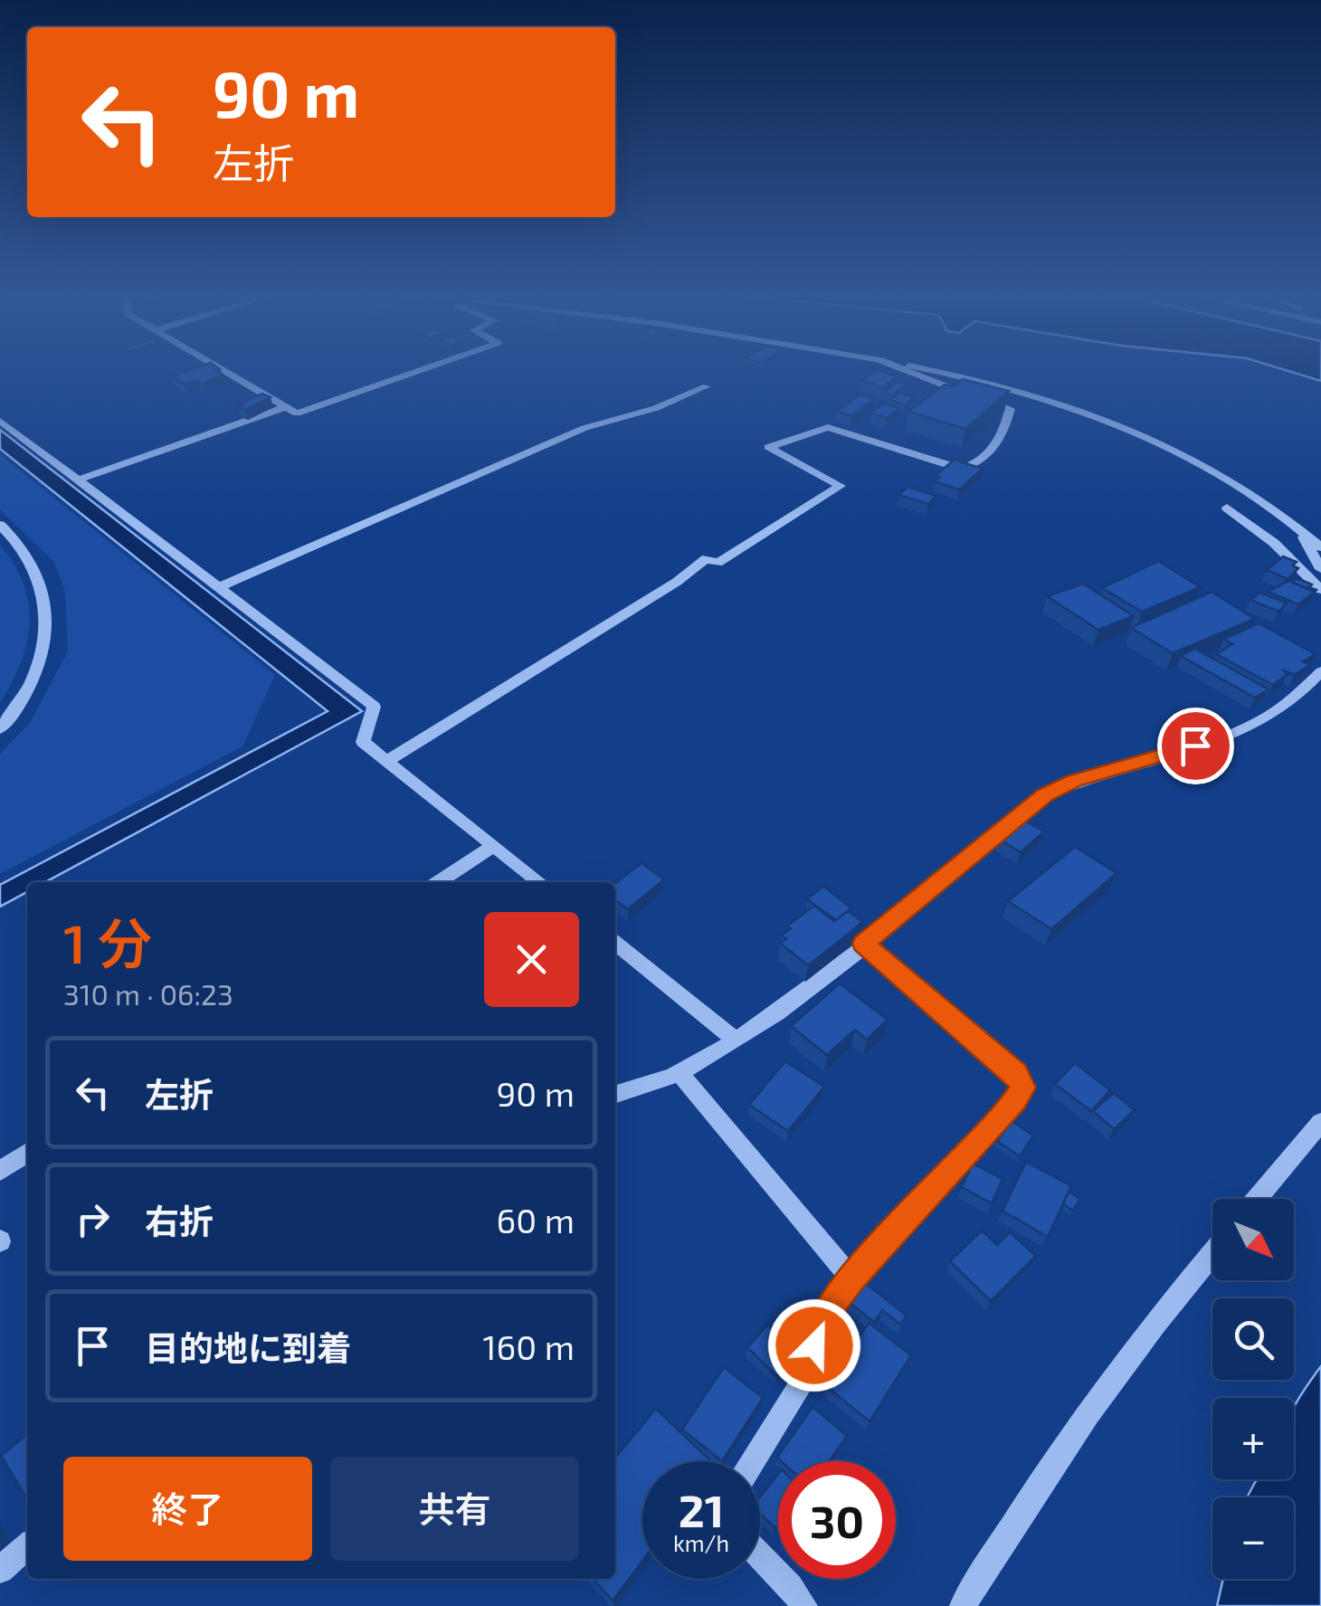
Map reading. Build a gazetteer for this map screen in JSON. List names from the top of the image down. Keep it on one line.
{"north":"bottom right","page":{"turn":["90 m","左折"],"heading":["1 分","310 m · 06:23"],"list":[{"name":"左折","value":"90 m"},{"name":"右折","value":"60 m"},{"name":"目的地に到着","value":"160 m"}],"map_buttons":["+","−"],"buttons":["終了","共有"],"speed":"21 km/h","limit":"30"}}
